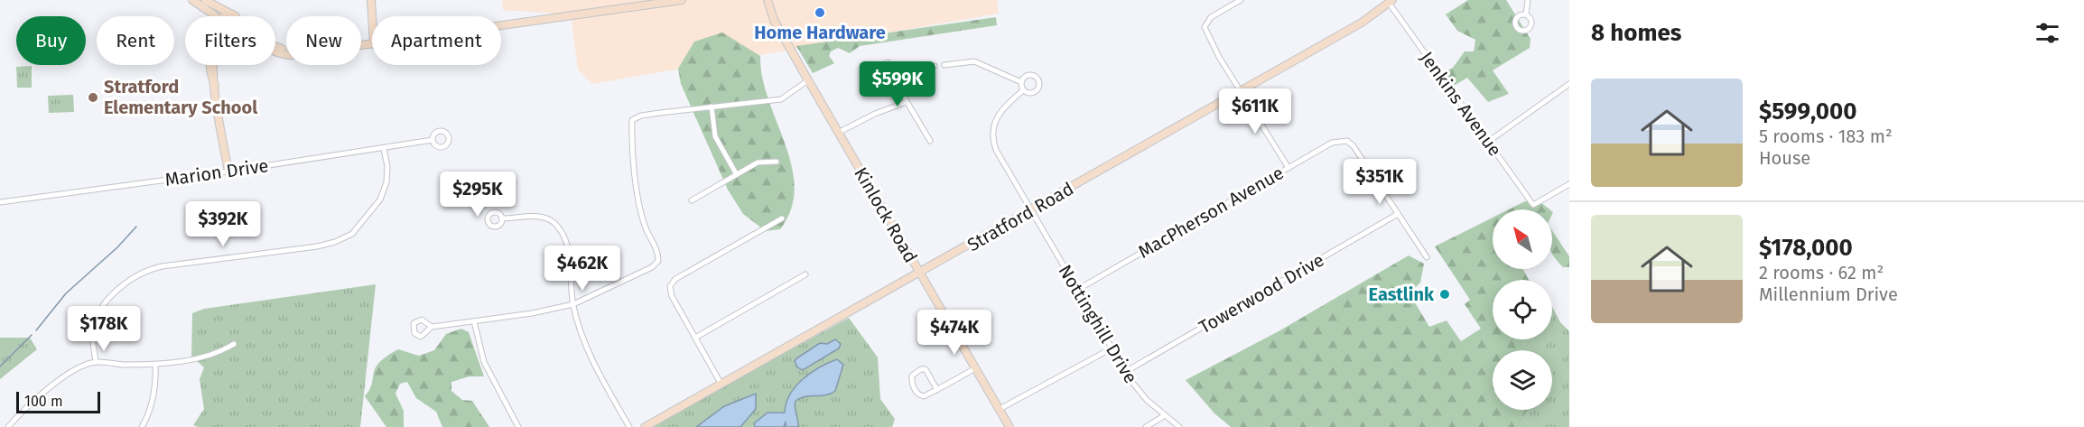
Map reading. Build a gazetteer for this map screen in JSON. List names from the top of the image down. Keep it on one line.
{"streets":{"street":["Jenkins Avenue","Marion Drive","MacPherson Avenue","Kinlock Road","Stratford Road","Towerwood Drive","Nottinghill Drive"]},"crossings":[["Jenkins Avenue","Stratford Road"],["MacPherson Avenue","Towerwood Drive"],["MacPherson Avenue","Nottinghill Drive"],["Kinlock Road","Stratford Road"],["Stratford Road","Nottinghill Drive"],["Towerwood Drive","Nottinghill Drive"]],"places":["Home Hardware","Stratford Elementary School","Eastlink"],"scale_bar":"100 m","north":"top left","page":{"heading":"8 homes","chip":["Buy","Rent","Filters","New","Apartment"],"price":["$599K","$611K","$351K","$295K","$392K","$462K","$178K","$474K"],"list":[{"name":"$599,000","note":"5 rooms · 183 m² · House"},{"name":"$178,000","note":"2 rooms · 62 m² · Millennium Drive"}],"scale":"100 m"}}
